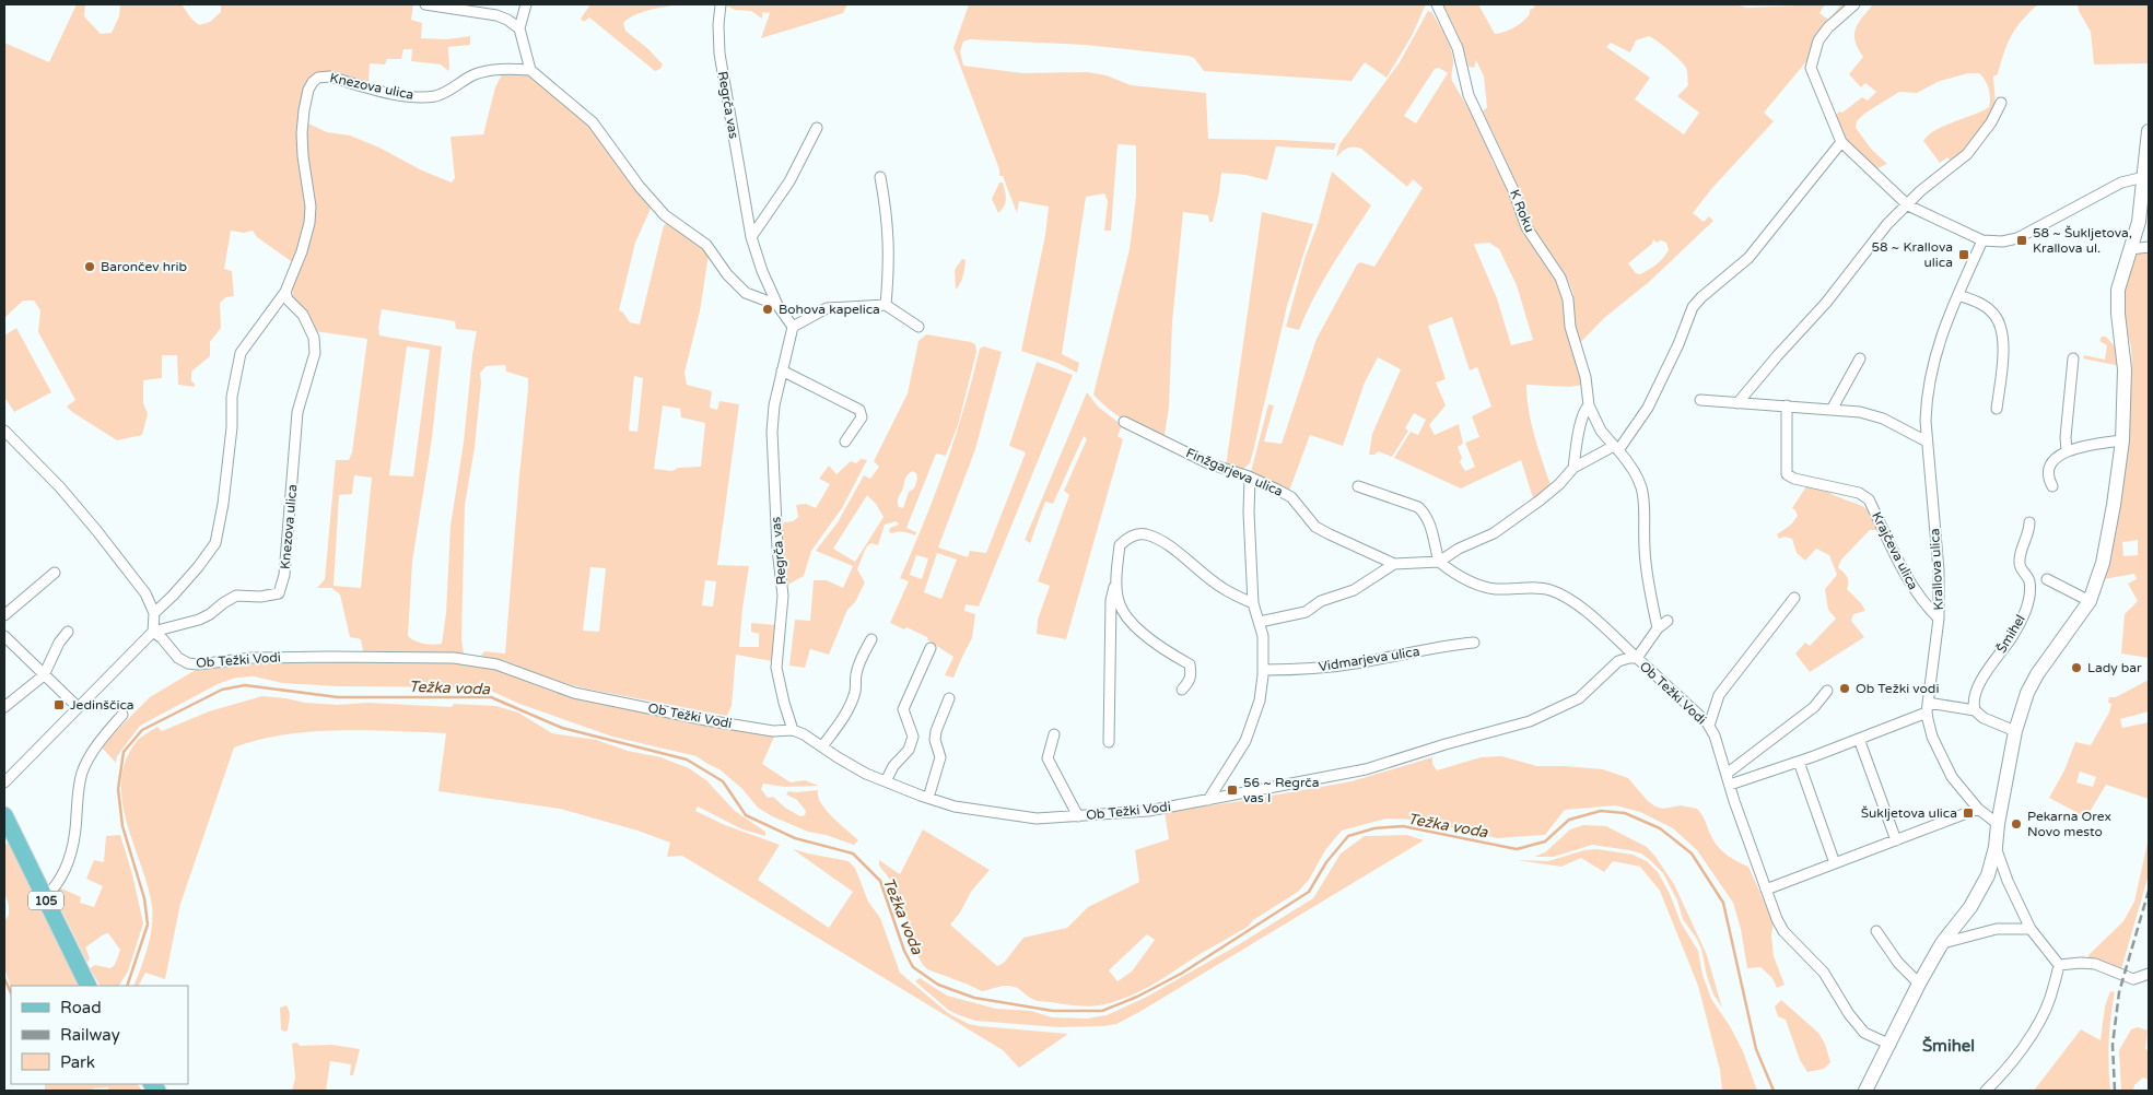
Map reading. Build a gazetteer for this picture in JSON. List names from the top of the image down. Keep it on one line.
{"streets":{"main road":["105"],"street":["Knezova ulica","Regrča vas","K Roku","Finžgarjeva ulica","Krajčeva ulica","Krallova ulica","Šmihel","Vidmarjeva ulica","Ob Težki Vodi"]},"crossings":[["Knezova ulica","Ob Težki Vodi"],["Regrča vas","Ob Težki Vodi"],["Krajčeva ulica","Krallova ulica"]],"districts":["Šmihel"],"water":["Težka voda"],"places":{"transit":["58 ~ Šukljetova, Krallova ul.","58 ~ Krallova ulica","Jedinščica","56 ~ Regrča vas I","Šukljetova ulica"],"other":["Barončev hrib","Bohova kapelica","Lady bar","Ob Težki vodi","Pekarna Orex Novo mesto"]},"legend":["Road","Railway","Park"]}
